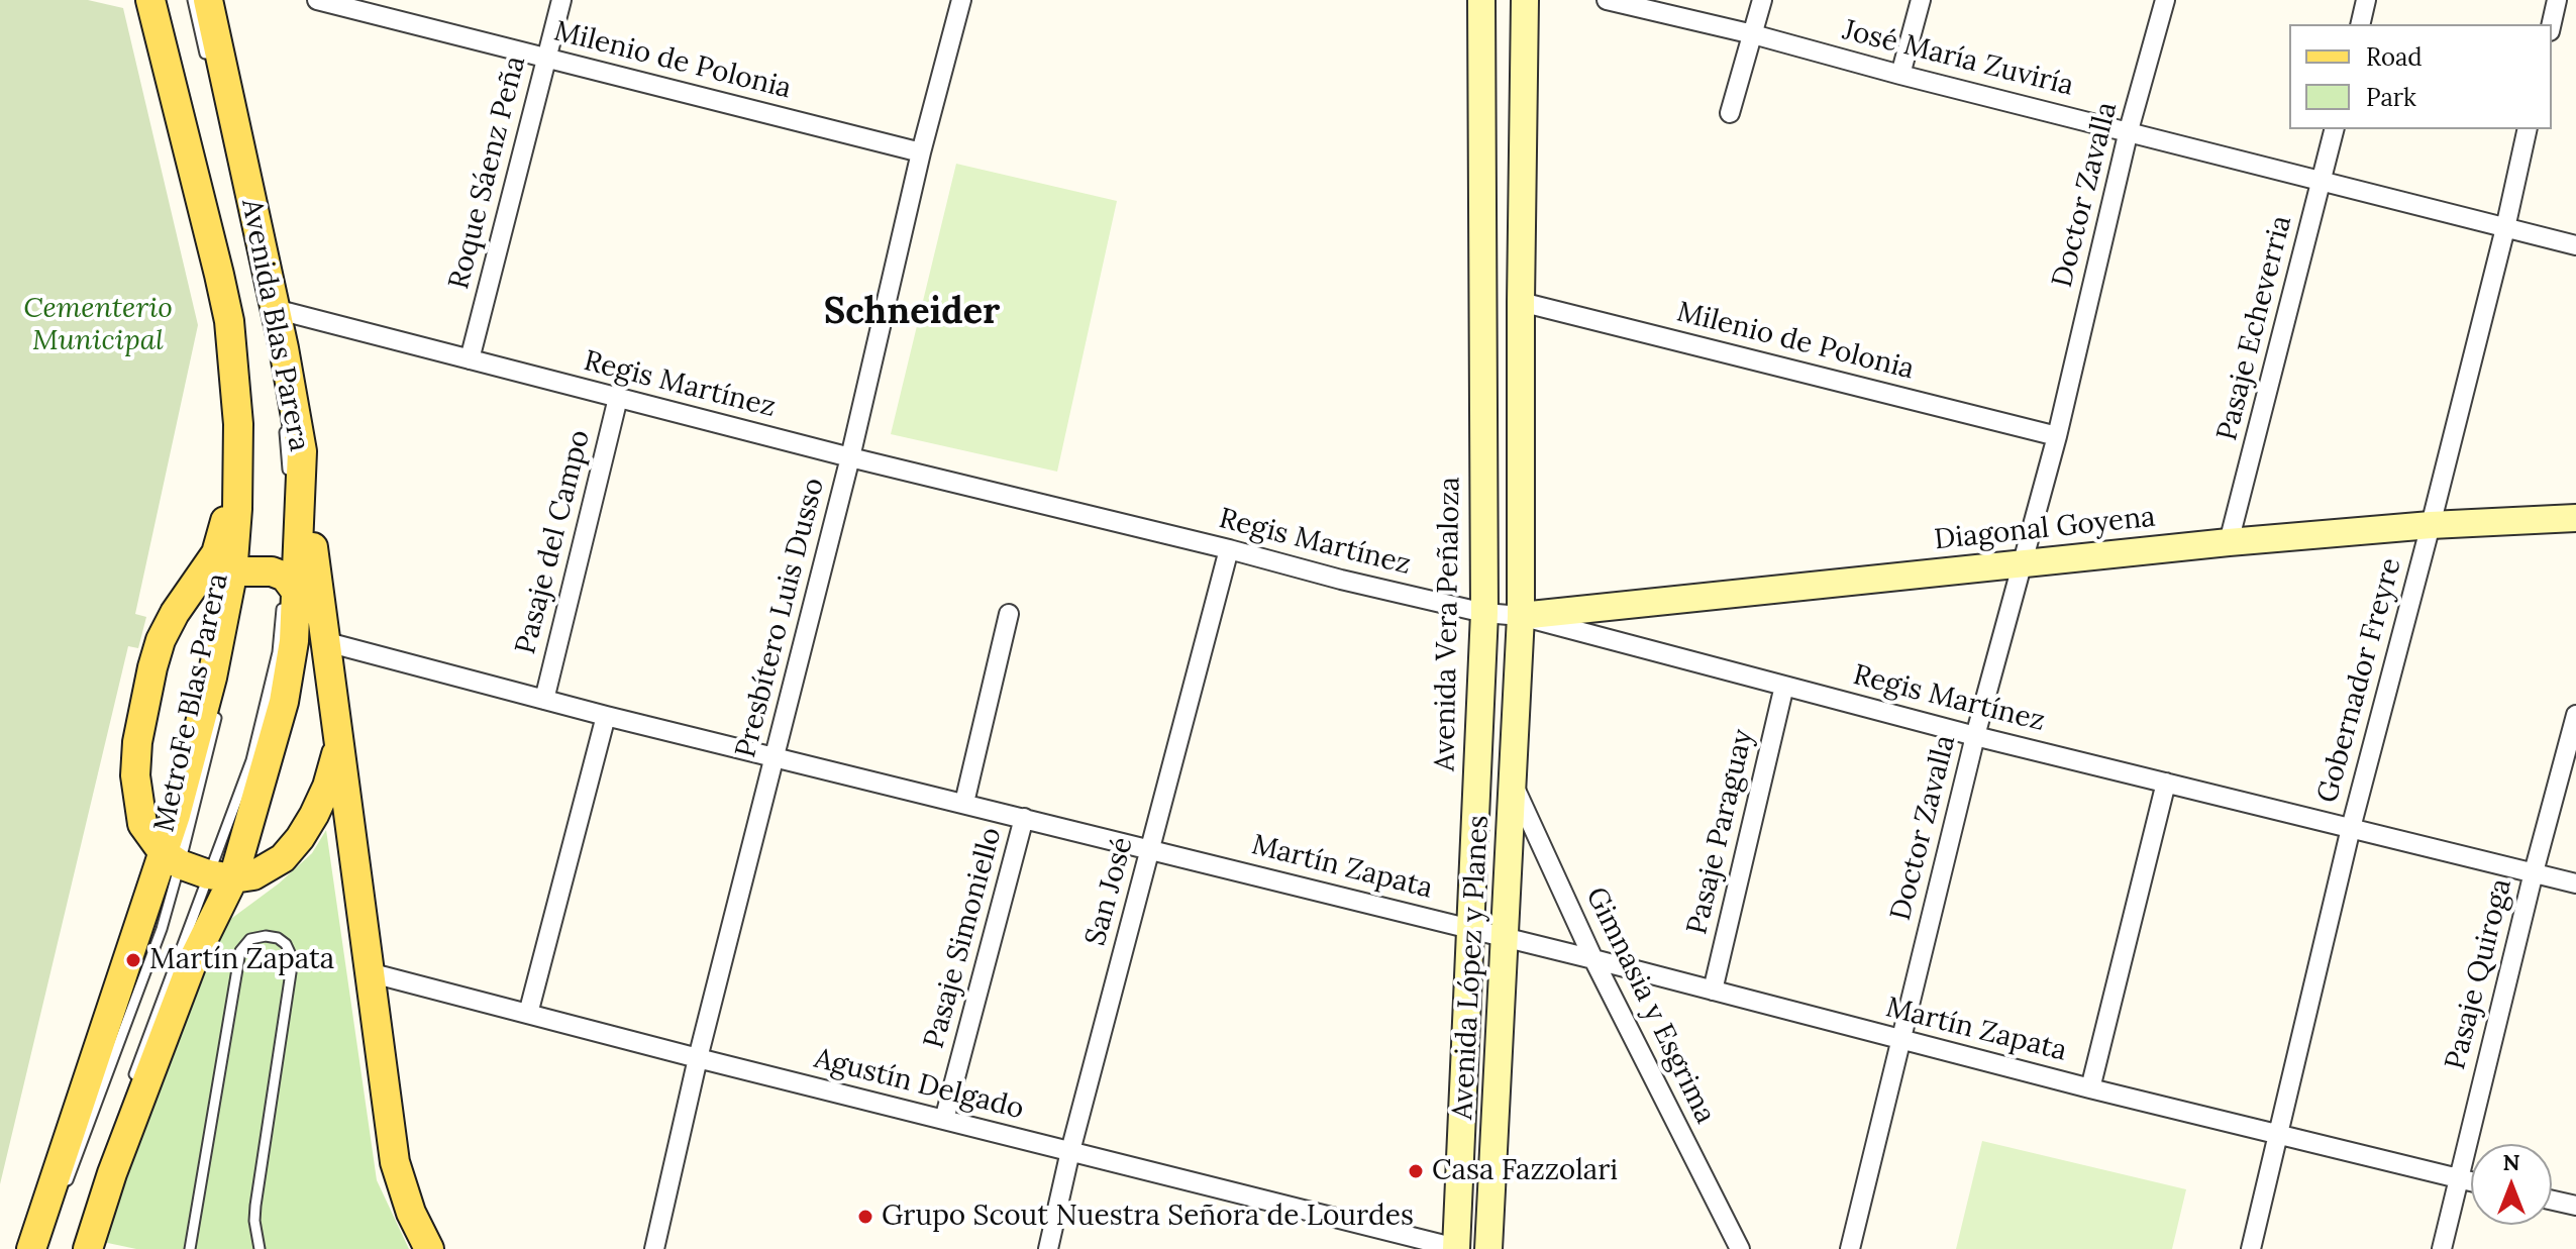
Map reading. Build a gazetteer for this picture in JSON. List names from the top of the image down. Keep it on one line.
{"streets":{"main road":["Avenida Blas Parera","Diagonal Goyena","Avenida Vera Peñaloza","Avenida López y Planes"],"street":["José María Zuviría","Milenio de Polonia","Roque Sáenz Peña","Doctor Zavalla","Pasaje Echeverria","Regis Martínez","Pasaje del Campo","Presbítero Luis Dusso","Gobernador Freyre","Pasaje Paraguay","Martín Zapata","San José","Pasaje Simoniello","Pasaje Quiroga","Gimnasia y Esgrima","Agustín Delgado"],"lane":["MetroFe Blas Parera"]},"crossings":[["José María Zuviría","Doctor Zavalla"],["José María Zuviría","Pasaje Echeverria"],["José María Zuviría","Gobernador Freyre"],["Milenio de Polonia","Roque Sáenz Peña"],["Milenio de Polonia","Doctor Zavalla"],["Milenio de Polonia","Presbítero Luis Dusso"],["Roque Sáenz Peña","Regis Martínez"],["Doctor Zavalla","Regis Martínez"],["Doctor Zavalla","Diagonal Goyena"],["Doctor Zavalla","Martín Zapata"],["Avenida Blas Parera","Regis Martínez"],["Avenida Blas Parera","MetroFe Blas Parera"],["Pasaje Echeverria","Diagonal Goyena"],["Regis Martínez","Diagonal Goyena"],["Regis Martínez","Pasaje del Campo"],["Regis Martínez","Presbítero Luis Dusso"],["Regis Martínez","Avenida Vera Peñaloza"],["Regis Martínez","Gobernador Freyre"],["Regis Martínez","Pasaje Paraguay"],["Regis Martínez","San José"],["Regis Martínez","Pasaje Quiroga"],["Diagonal Goyena","Gobernador Freyre"],["Pasaje del Campo","Martín Zapata"],["Presbítero Luis Dusso","Martín Zapata"],["Presbítero Luis Dusso","Agustín Delgado"],["Avenida Vera Peñaloza","Martín Zapata"],["Avenida Vera Peñaloza","Agustín Delgado"],["Gobernador Freyre","Martín Zapata"],["Pasaje Paraguay","Martín Zapata"],["Martín Zapata","San José"],["Martín Zapata","Pasaje Simoniello"],["Martín Zapata","Avenida López y Planes"],["Martín Zapata","Pasaje Quiroga"],["Martín Zapata","Gimnasia y Esgrima"],["San José","Agustín Delgado"],["Pasaje Simoniello","Agustín Delgado"],["Avenida López y Planes","Gimnasia y Esgrima"]],"districts":["Schneider"],"parks":["Cementerio Municipal"],"places":["Martín Zapata","Casa Fazzolari","Grupo Scout Nuestra Señora de Lourdes"],"legend":["Road","Park"],"north":"top"}
